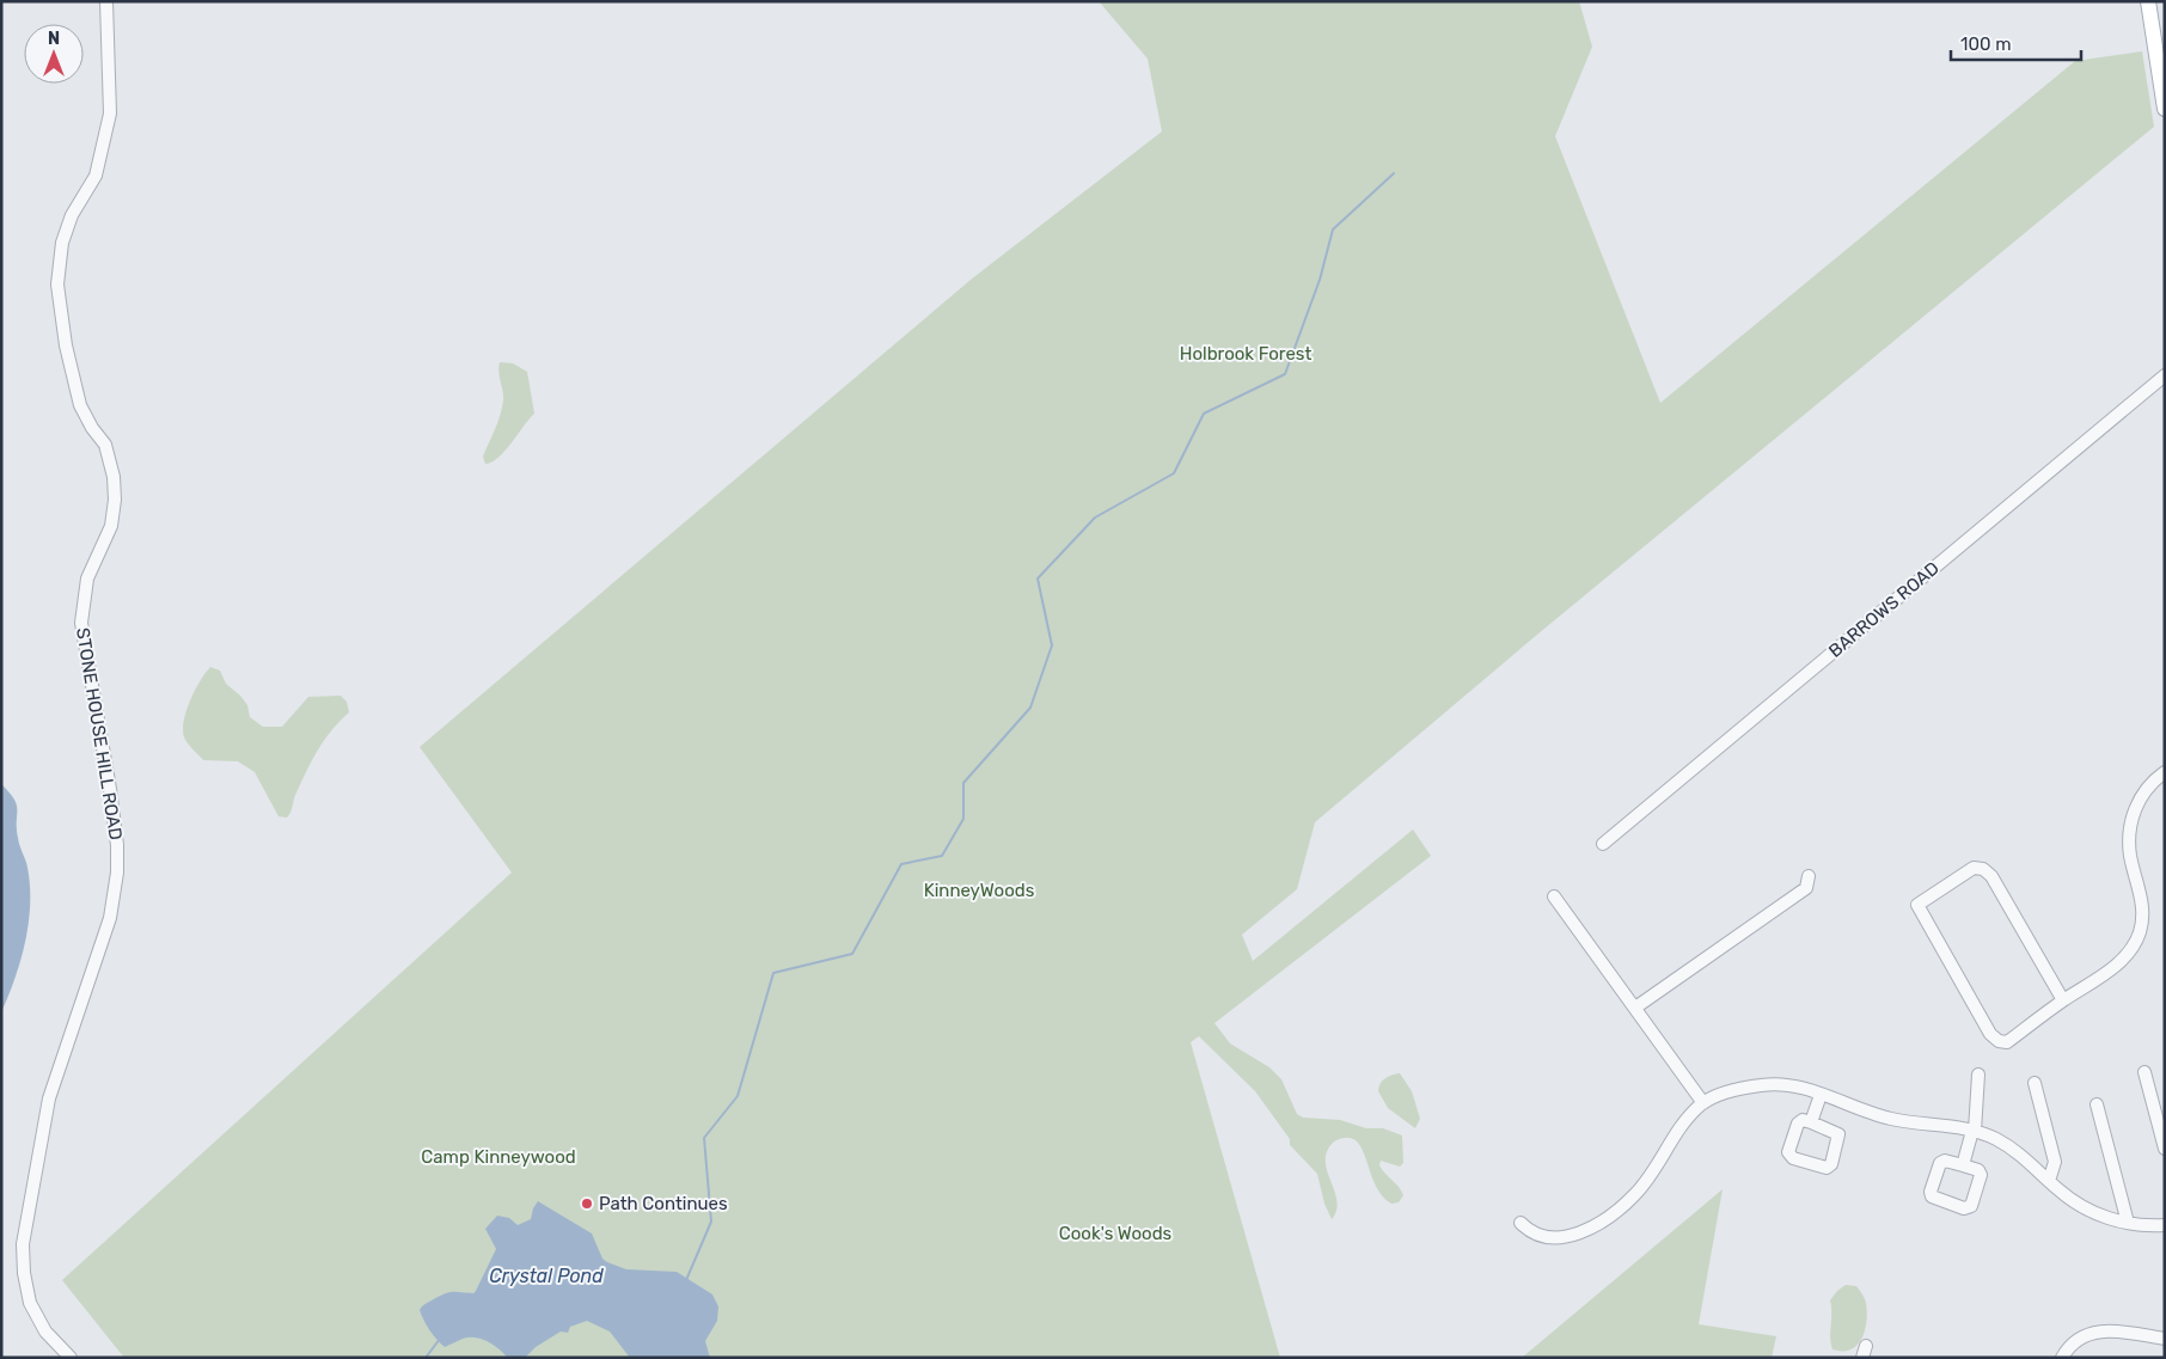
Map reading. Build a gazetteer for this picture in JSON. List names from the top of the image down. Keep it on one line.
{"streets":{"street":["BARROWS ROAD","STONE HOUSE HILL ROAD"]},"water":["Crystal Pond"],"parks":["Holbrook Forest","KinneyWoods","Camp Kinneywood","Cook's Woods"],"places":["Path Continues"],"scale_bar":"100 m","north":"top"}
